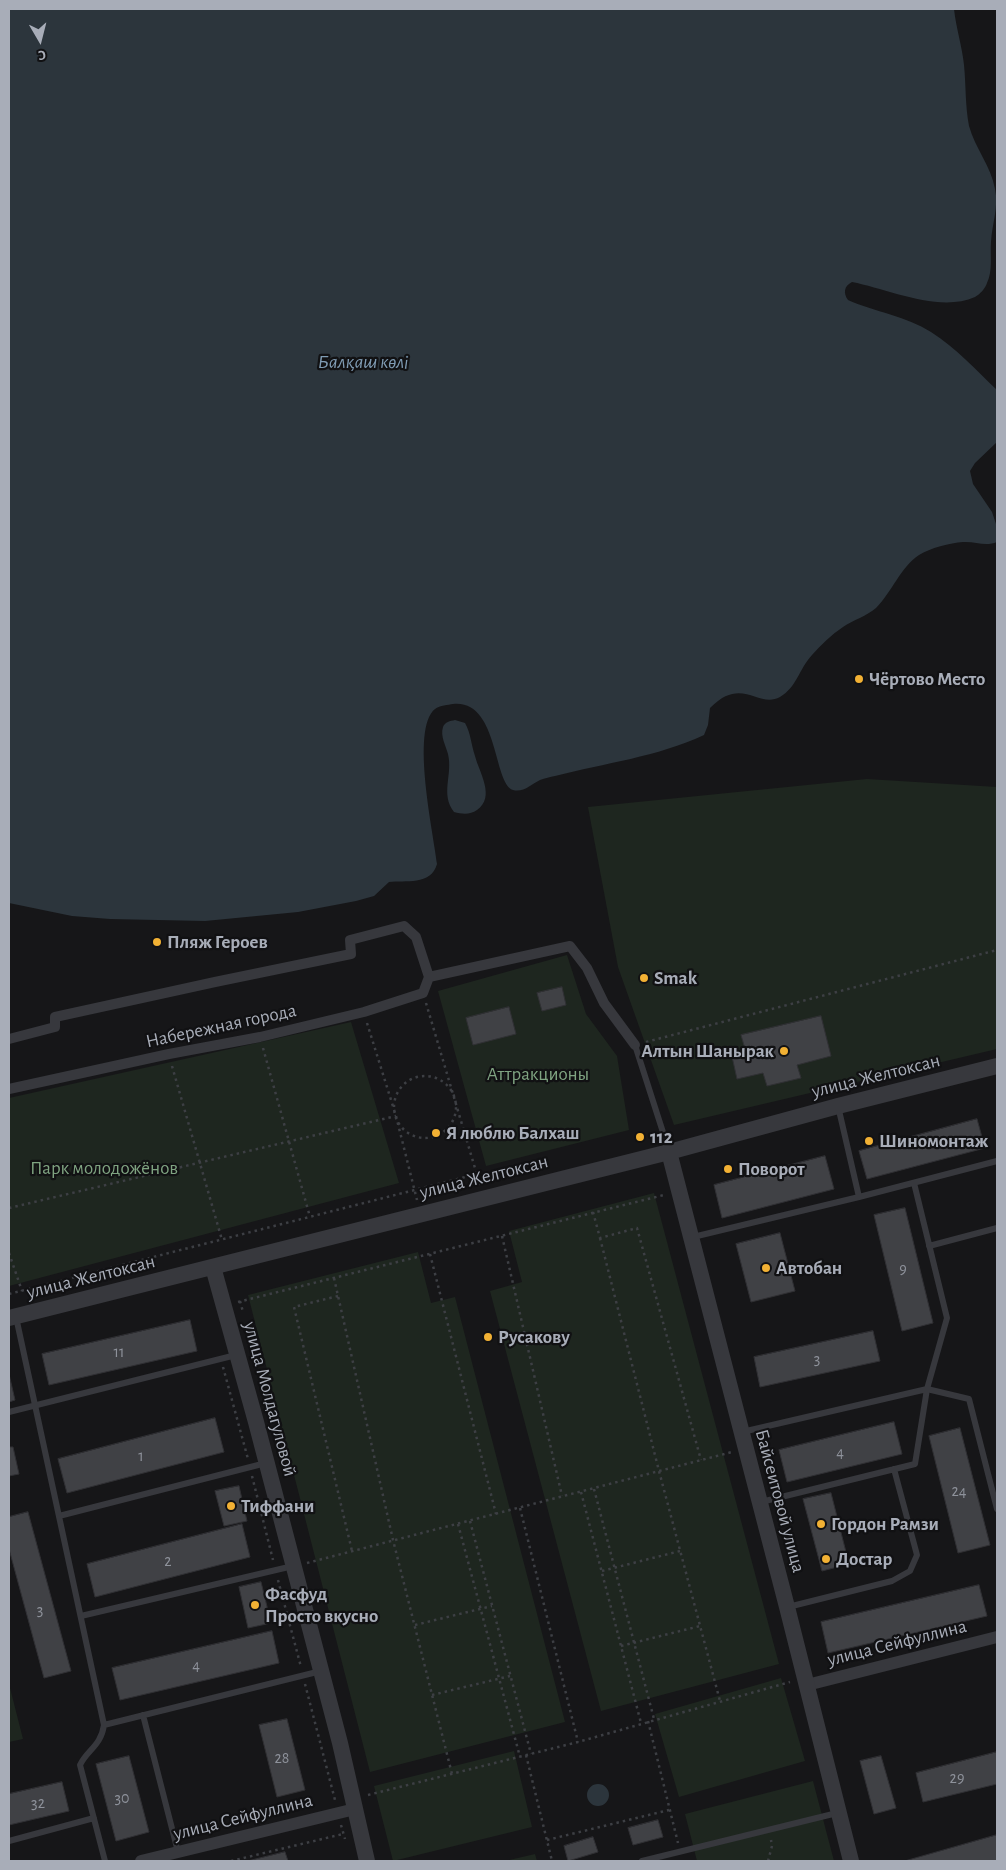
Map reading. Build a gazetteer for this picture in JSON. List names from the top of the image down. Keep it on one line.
{"streets":{"street":["Набережная города","улица Желтоксан","улица Молдагуловой","Байсеитовой улица","улица Сейфуллина"]},"crossings":[["улица Желтоксан","улица Молдагуловой"],["улица Желтоксан","Байсеитовой улица"],["улица Молдагуловой","улица Сейфуллина"],["Байсеитовой улица","улица Сейфуллина"]],"water":["Балқаш көлі"],"parks":["Аттракционы","Парк молодожёнов"],"places":["Чёртово Место","Пляж Героев","Smak","Алтын Шанырак","Я люблю Балхаш","112","Шиномонтаж","Поворот","Автобан","Русакову","Тиффани","Гордон Рамзи","Достар","Фасфуд Просто вкусно"],"house_numbers":["9","11","3","4","1","24","2","3","4","28","29","30","32"],"north":"bottom"}
